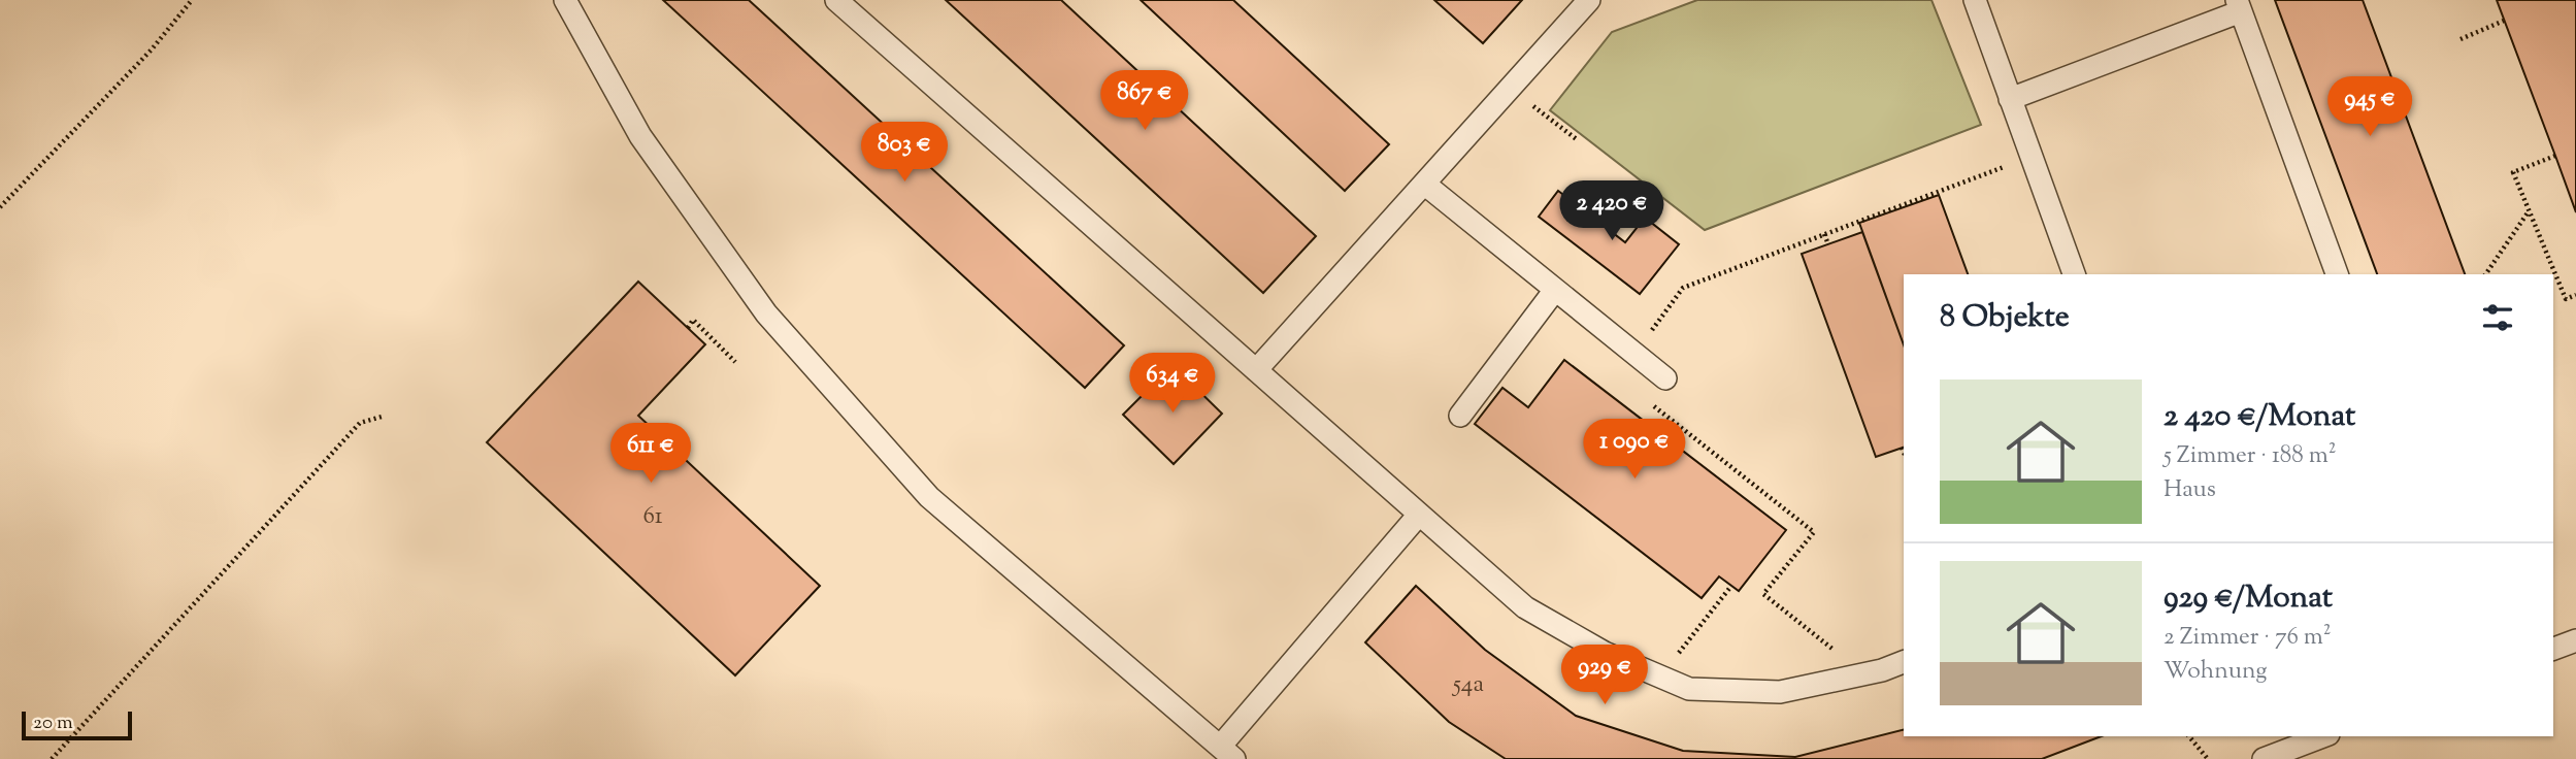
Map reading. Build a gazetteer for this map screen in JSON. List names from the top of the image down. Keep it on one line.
{"house_numbers":["61","54a"],"scale_bar":"20 m","page":{"price":["867 €","945 €","803 €","2 420 €","634 €","1 090 €","611 €","929 €"],"heading":"8 Objekte","list":[{"name":"2 420 €/Monat","note":"5 Zimmer · 188 m² · Haus"},{"name":"929 €/Monat","note":"2 Zimmer · 76 m² · Wohnung"}],"scale":"20 m"}}
